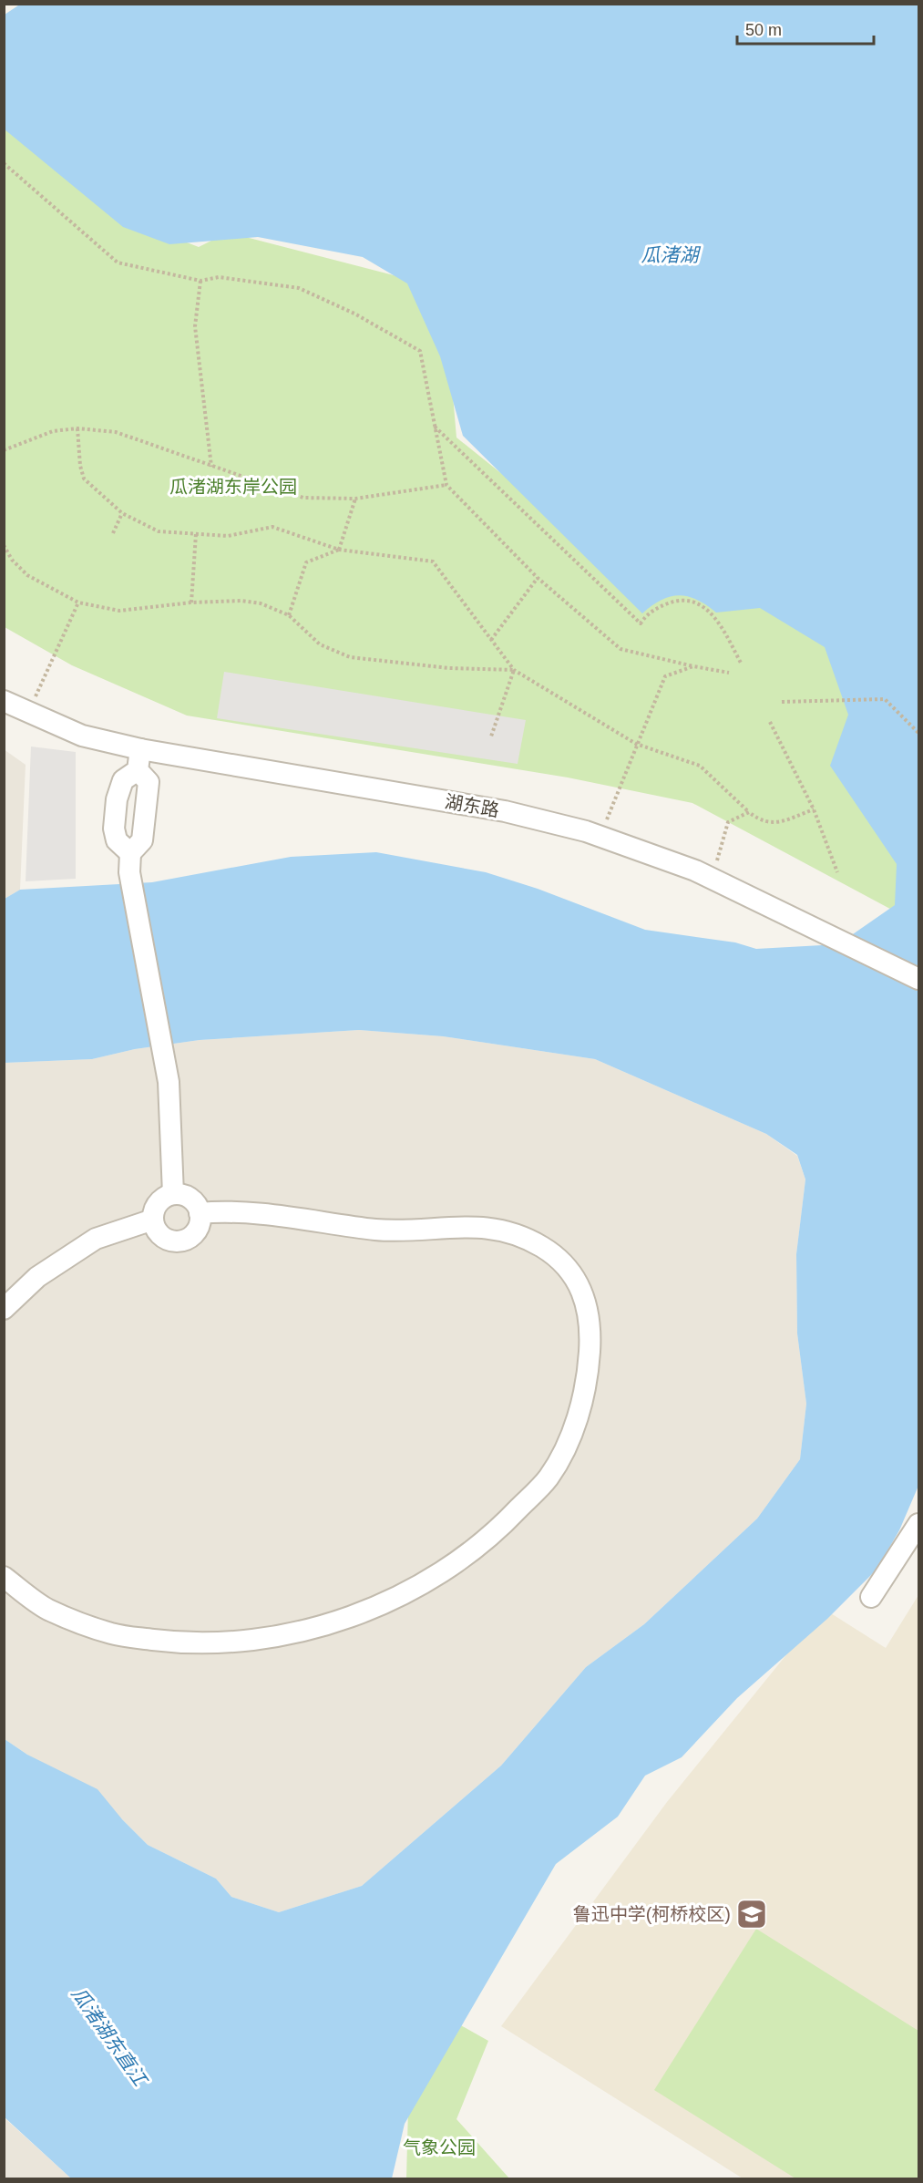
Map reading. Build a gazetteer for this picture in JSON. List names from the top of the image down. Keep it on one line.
{"streets":{"street":["湖东路"]},"water":["瓜渚湖","瓜渚湖东直江"],"parks":["瓜渚湖东岸公园","气象公园"],"places":{"school or university":["鲁迅中学(柯桥校区)"]},"scale_bar":"50 m"}
